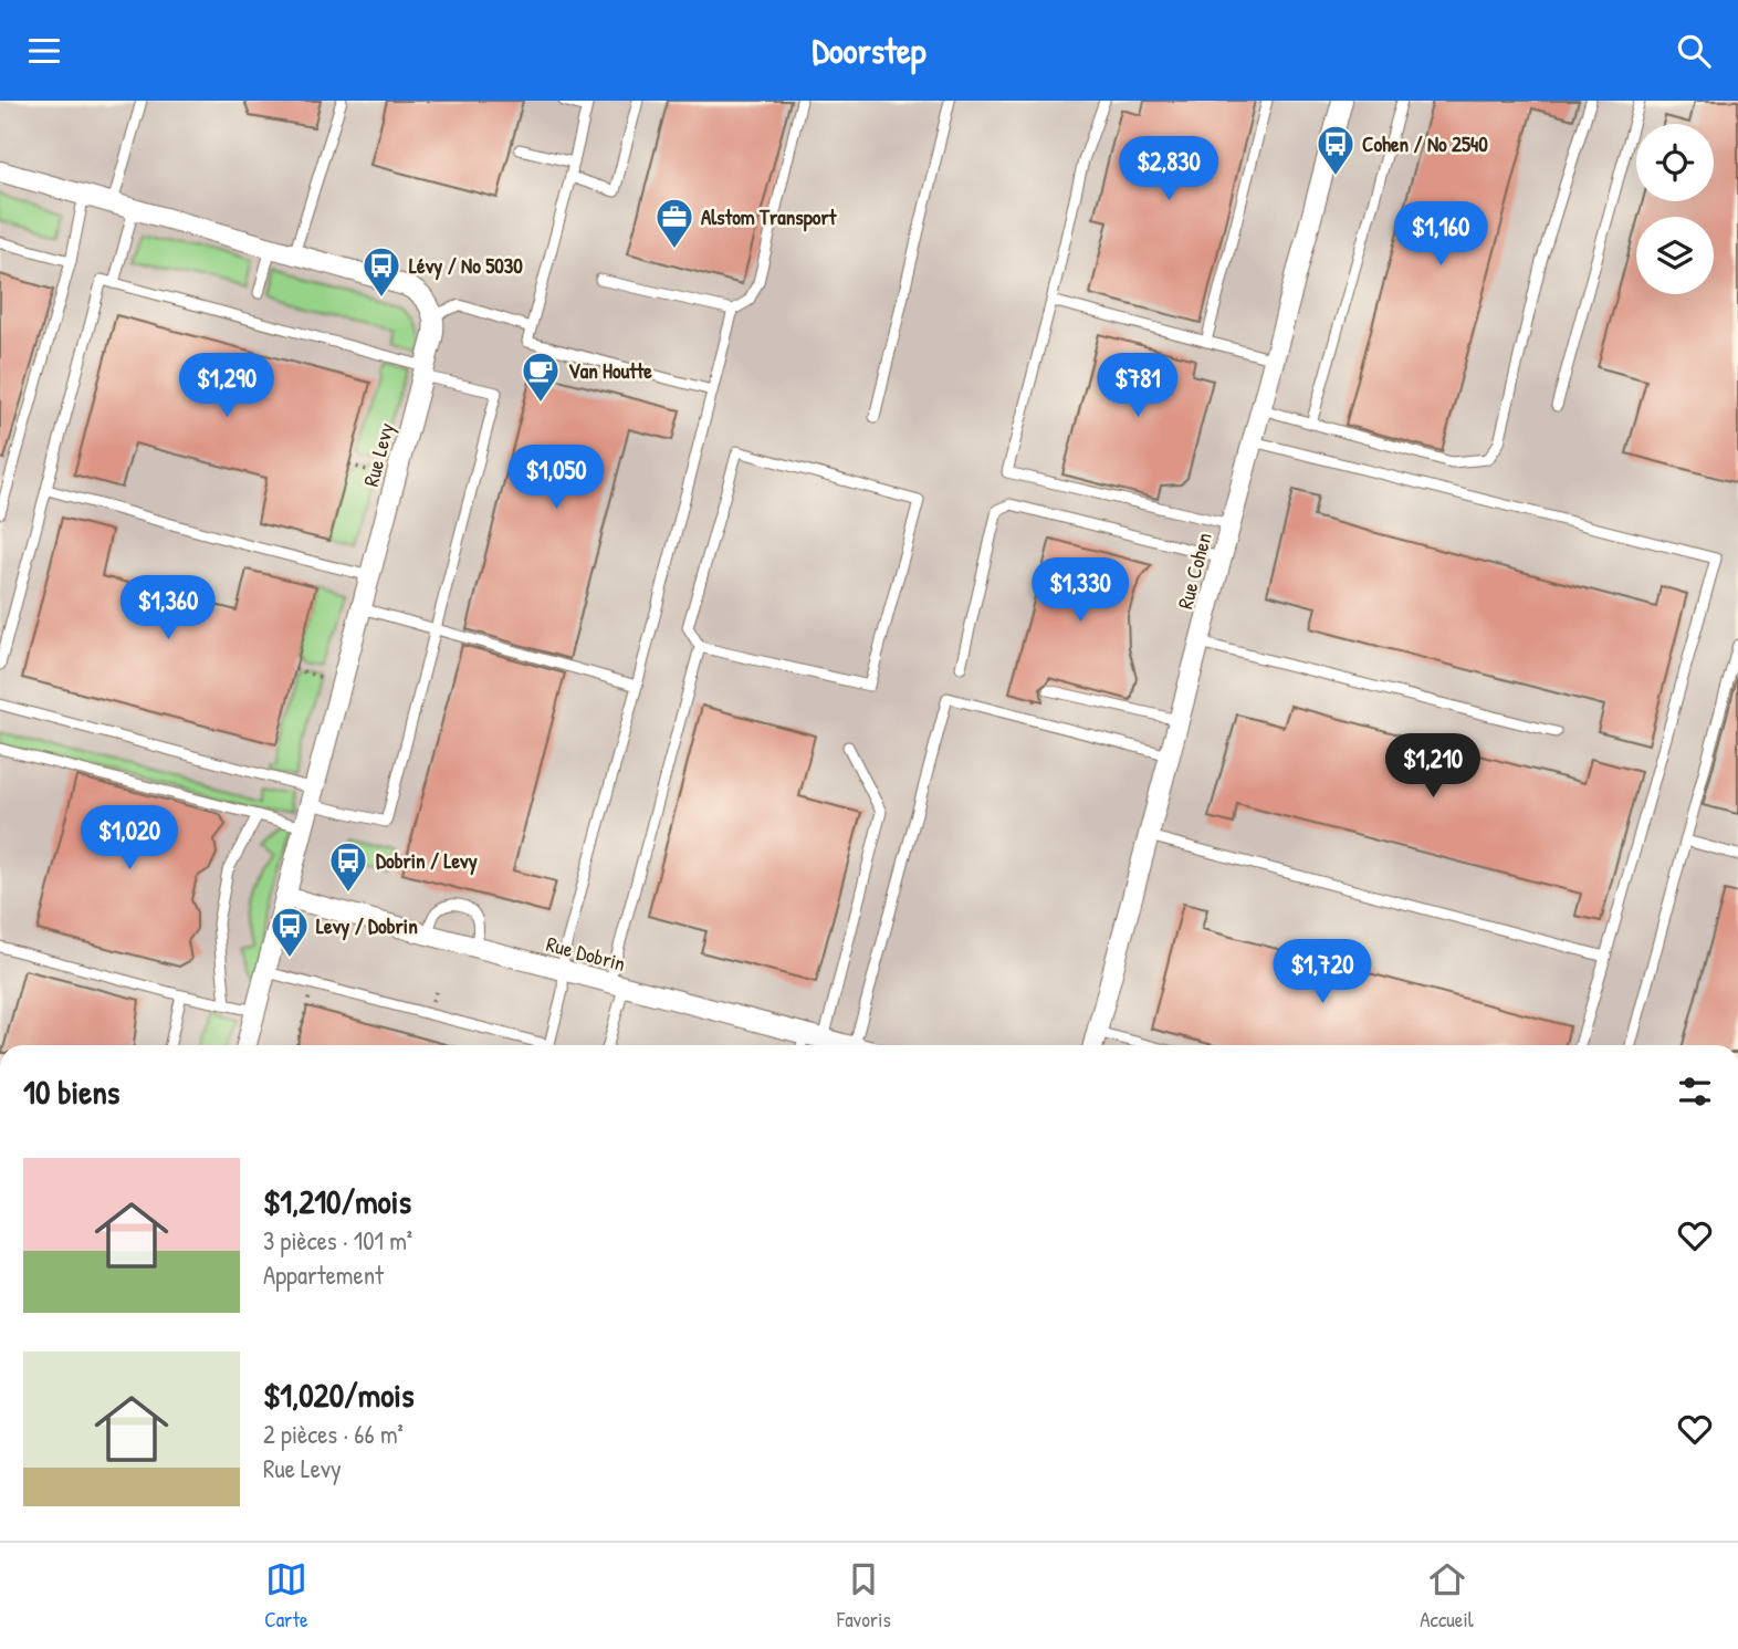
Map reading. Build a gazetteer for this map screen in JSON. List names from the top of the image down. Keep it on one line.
{"streets":{"street":["Rue Levy","Rue Cohen","Rue Dobrin"]},"crossings":[["Rue Levy","Rue Dobrin"]],"places":{"bus stop":["Cohen / No 2540","Lévy / No 5030","Dobrin / Levy","Levy / Dobrin"],"office":["Alstom Transport"],"cafe":["Van Houtte"]},"page":{"header":"Doorstep","price":["$2,830","$1,160","$1,290","$781","$1,050","$1,330","$1,360","$1,210","$1,020","$1,720"],"heading":"10 biens","list":[{"name":"$1,210/mois","note":"3 pièces · 101 m² · Appartement"},{"name":"$1,020/mois","note":"2 pièces · 66 m² · Rue Levy"}],"tabs":["Carte","Favoris","Accueil"]}}
